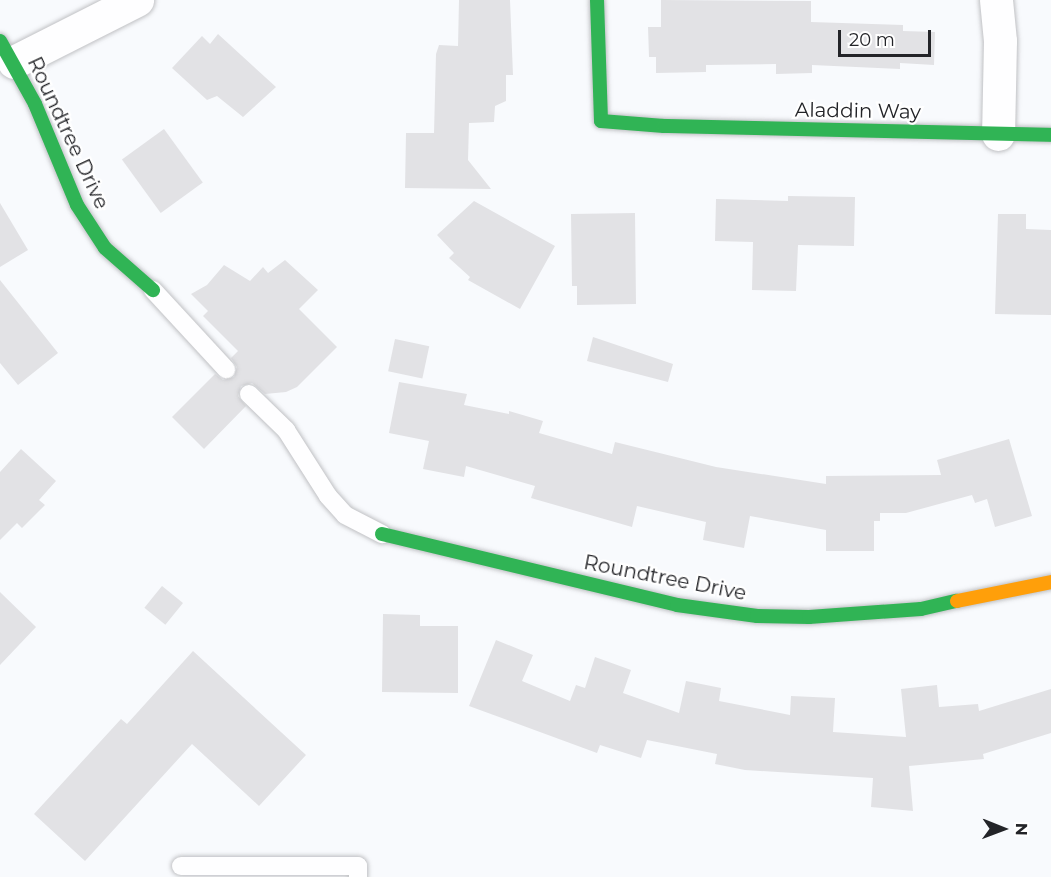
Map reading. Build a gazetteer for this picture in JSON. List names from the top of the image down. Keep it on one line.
{"streets":{"street":["Aladdin Way","Roundtree Drive"]},"scale_bar":"20 m","north":"right"}
